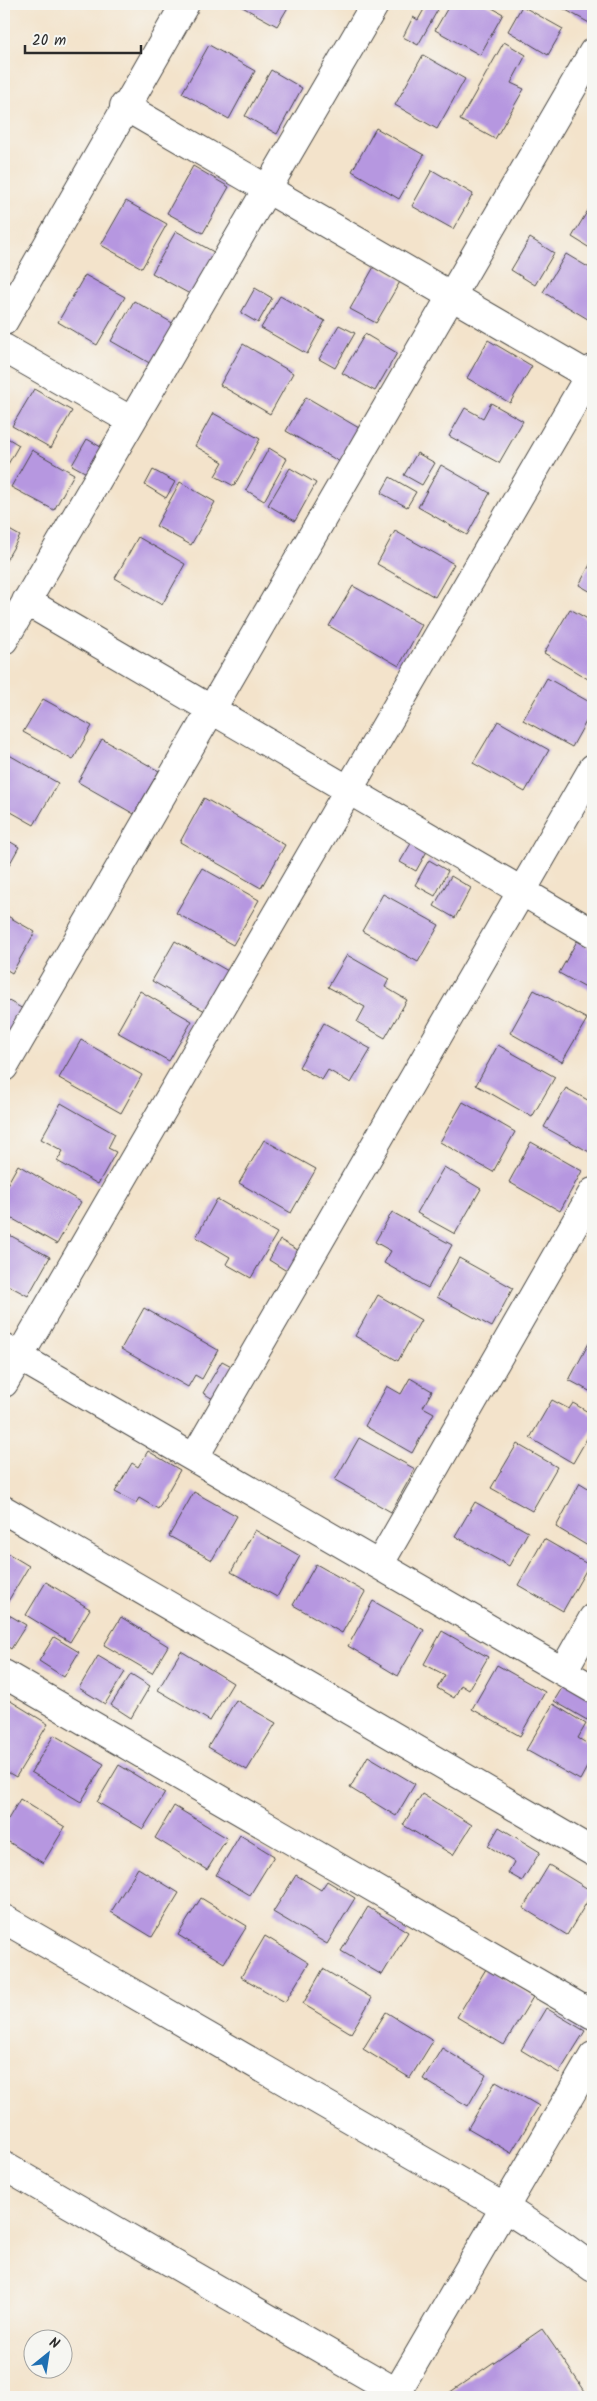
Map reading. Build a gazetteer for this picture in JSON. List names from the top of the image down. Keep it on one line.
{"scale_bar":"20 m","north":"top right"}
